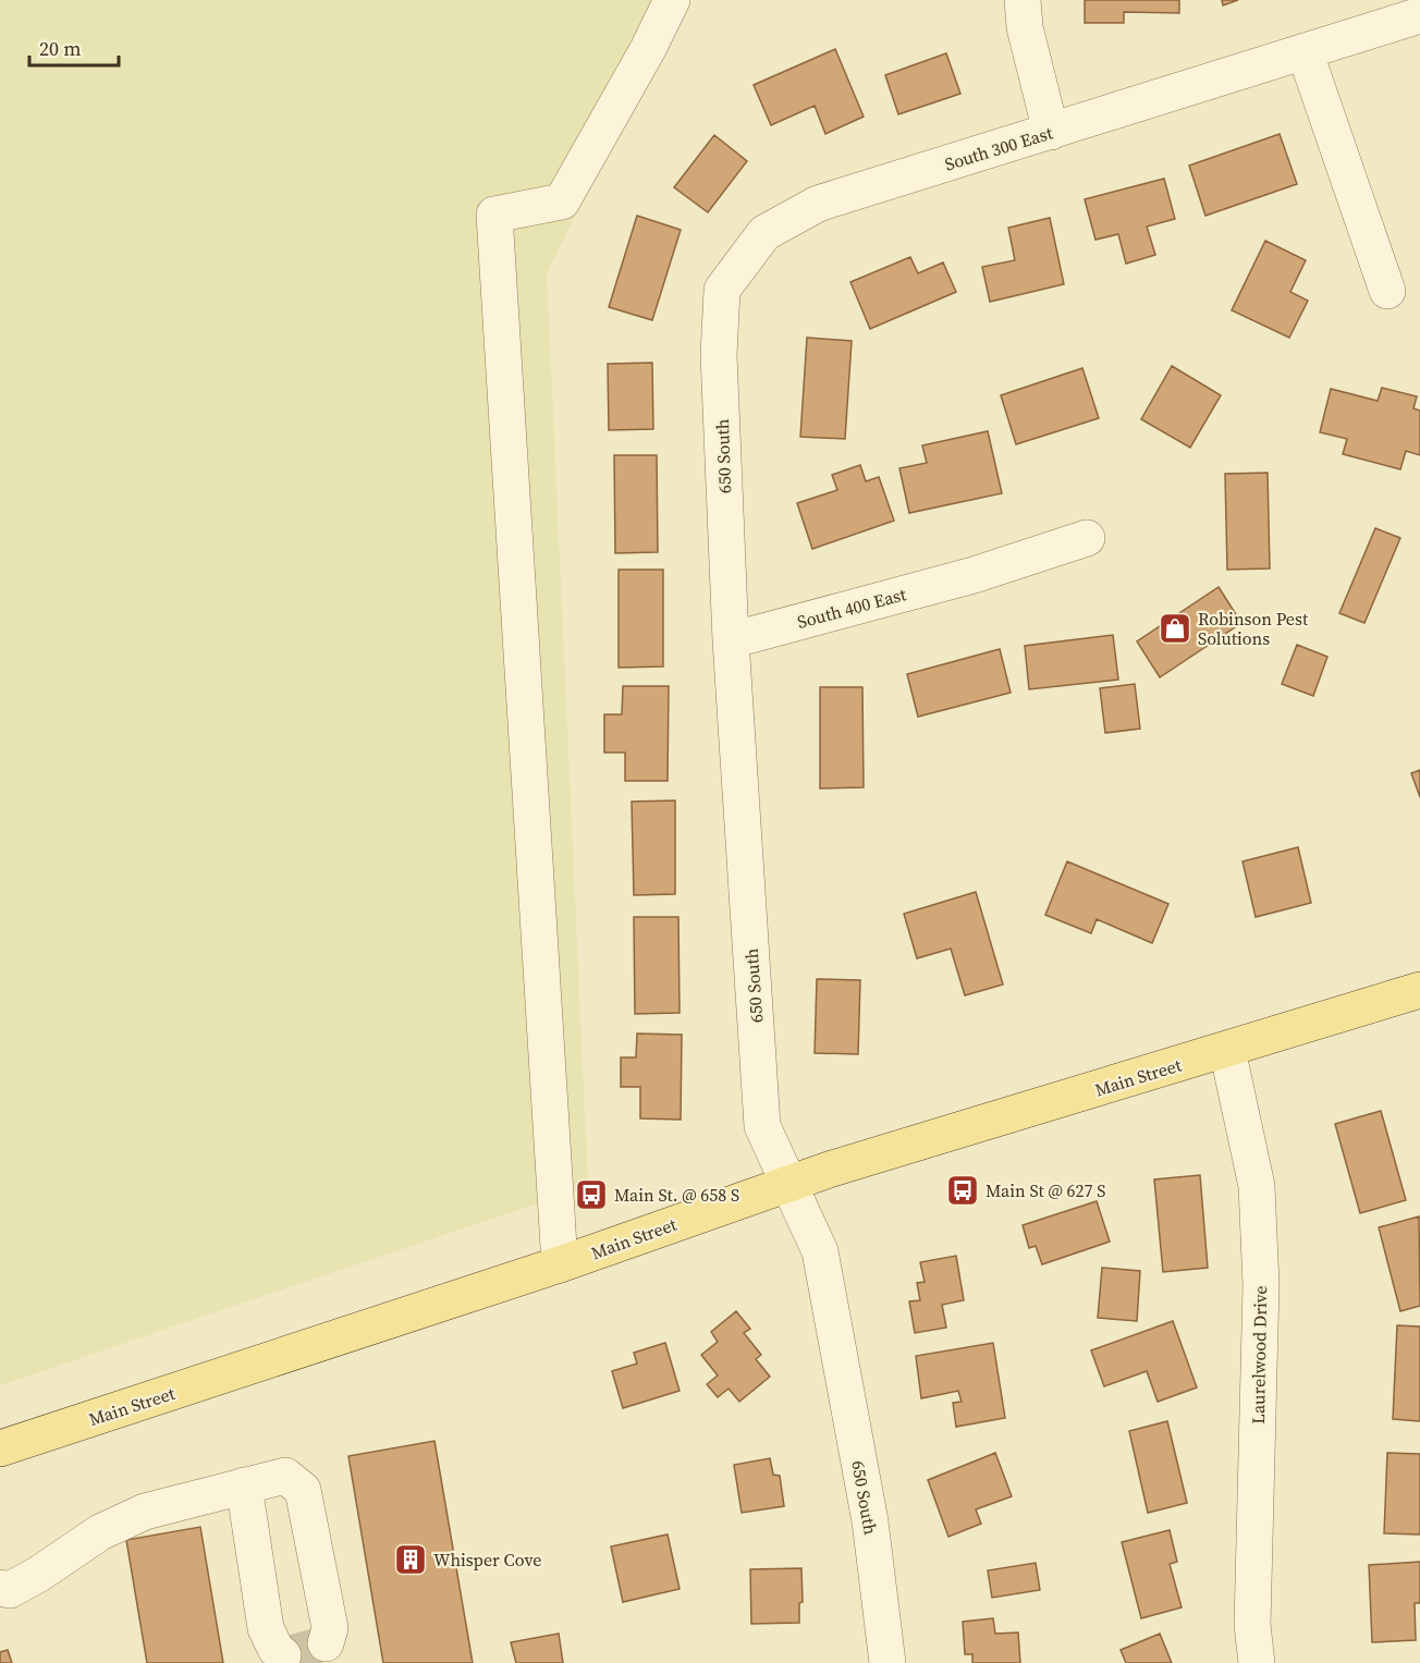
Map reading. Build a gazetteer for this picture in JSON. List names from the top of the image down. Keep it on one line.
{"streets":{"main road":["Main Street"],"street":["South 300 East","650 South","South 400 East","Laurelwood Drive"]},"crossings":[["South 300 East","650 South"],["650 South","South 400 East"],["650 South","Main Street"],["Main Street","Laurelwood Drive"]],"places":{"shop":["Robinson Pest Solutions"],"bus stop":["Main St @ 627 S","Main St. @ 658 S"],"building":["Whisper Cove"]},"scale_bar":"20 m"}
